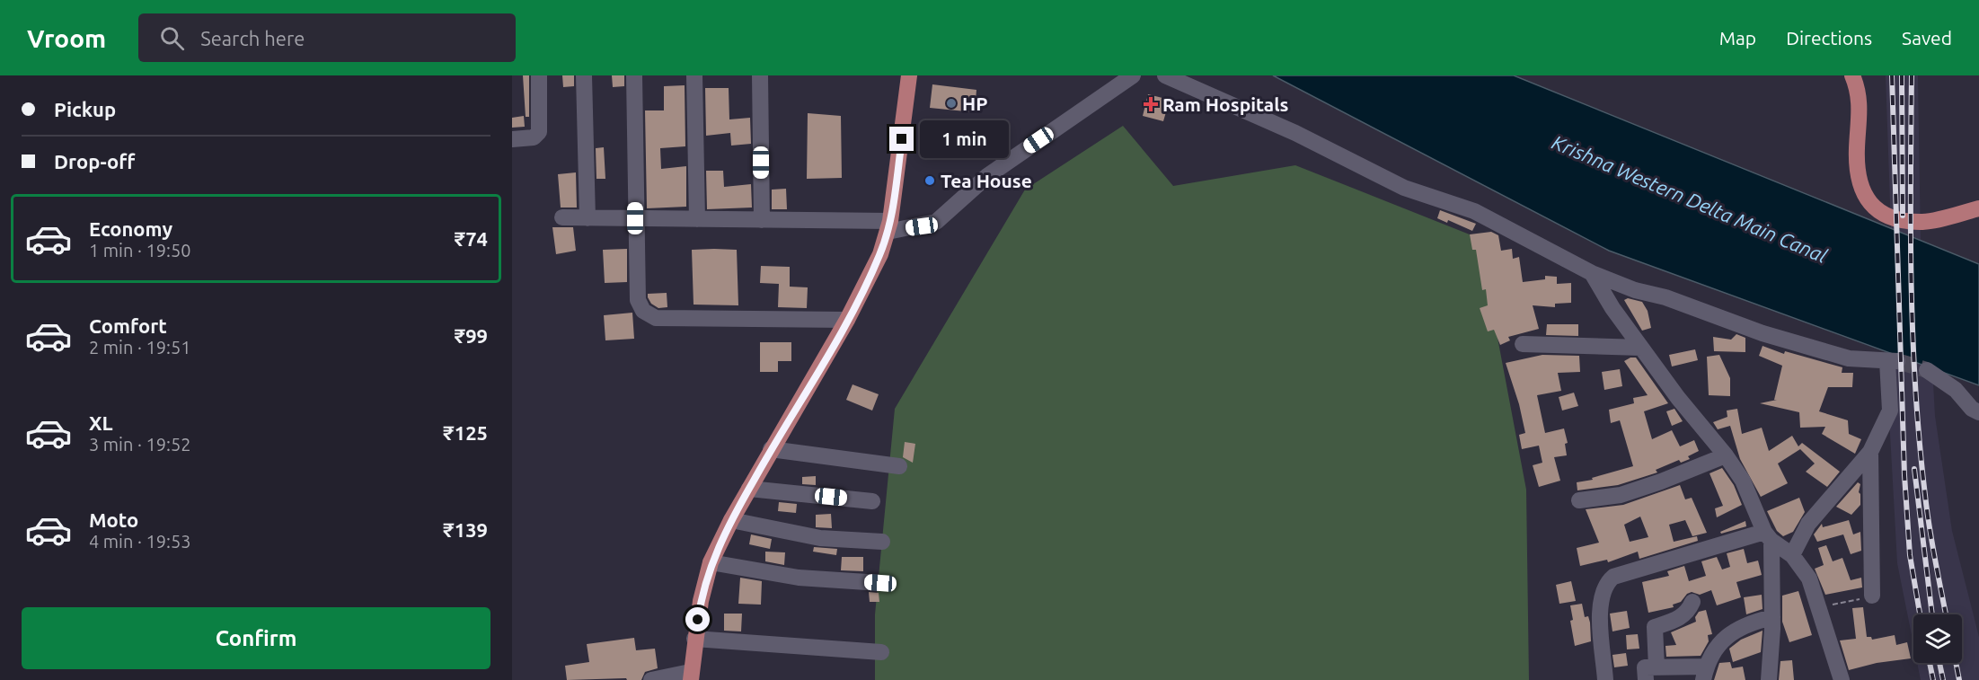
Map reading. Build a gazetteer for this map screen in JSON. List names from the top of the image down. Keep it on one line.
{"water":["Krishna Western Delta Main Canal"],"places":{"other":["HP","Tea House"],"health":["Ram Hospitals"]},"page":{"header":"Vroom","search":"Search here","nav":["Map","Directions","Saved"],"banner":["Pickup","Drop-off"],"bubble":"1 min","list":[{"name":"Economy","note":"1 min · 19:50","value":"₹74"},{"name":"Comfort","note":"2 min · 19:51","value":"₹99"},{"name":"XL","note":"3 min · 19:52","value":"₹125"},{"name":"Moto","note":"4 min · 19:53","value":"₹139"}],"buttons":"Confirm"}}
